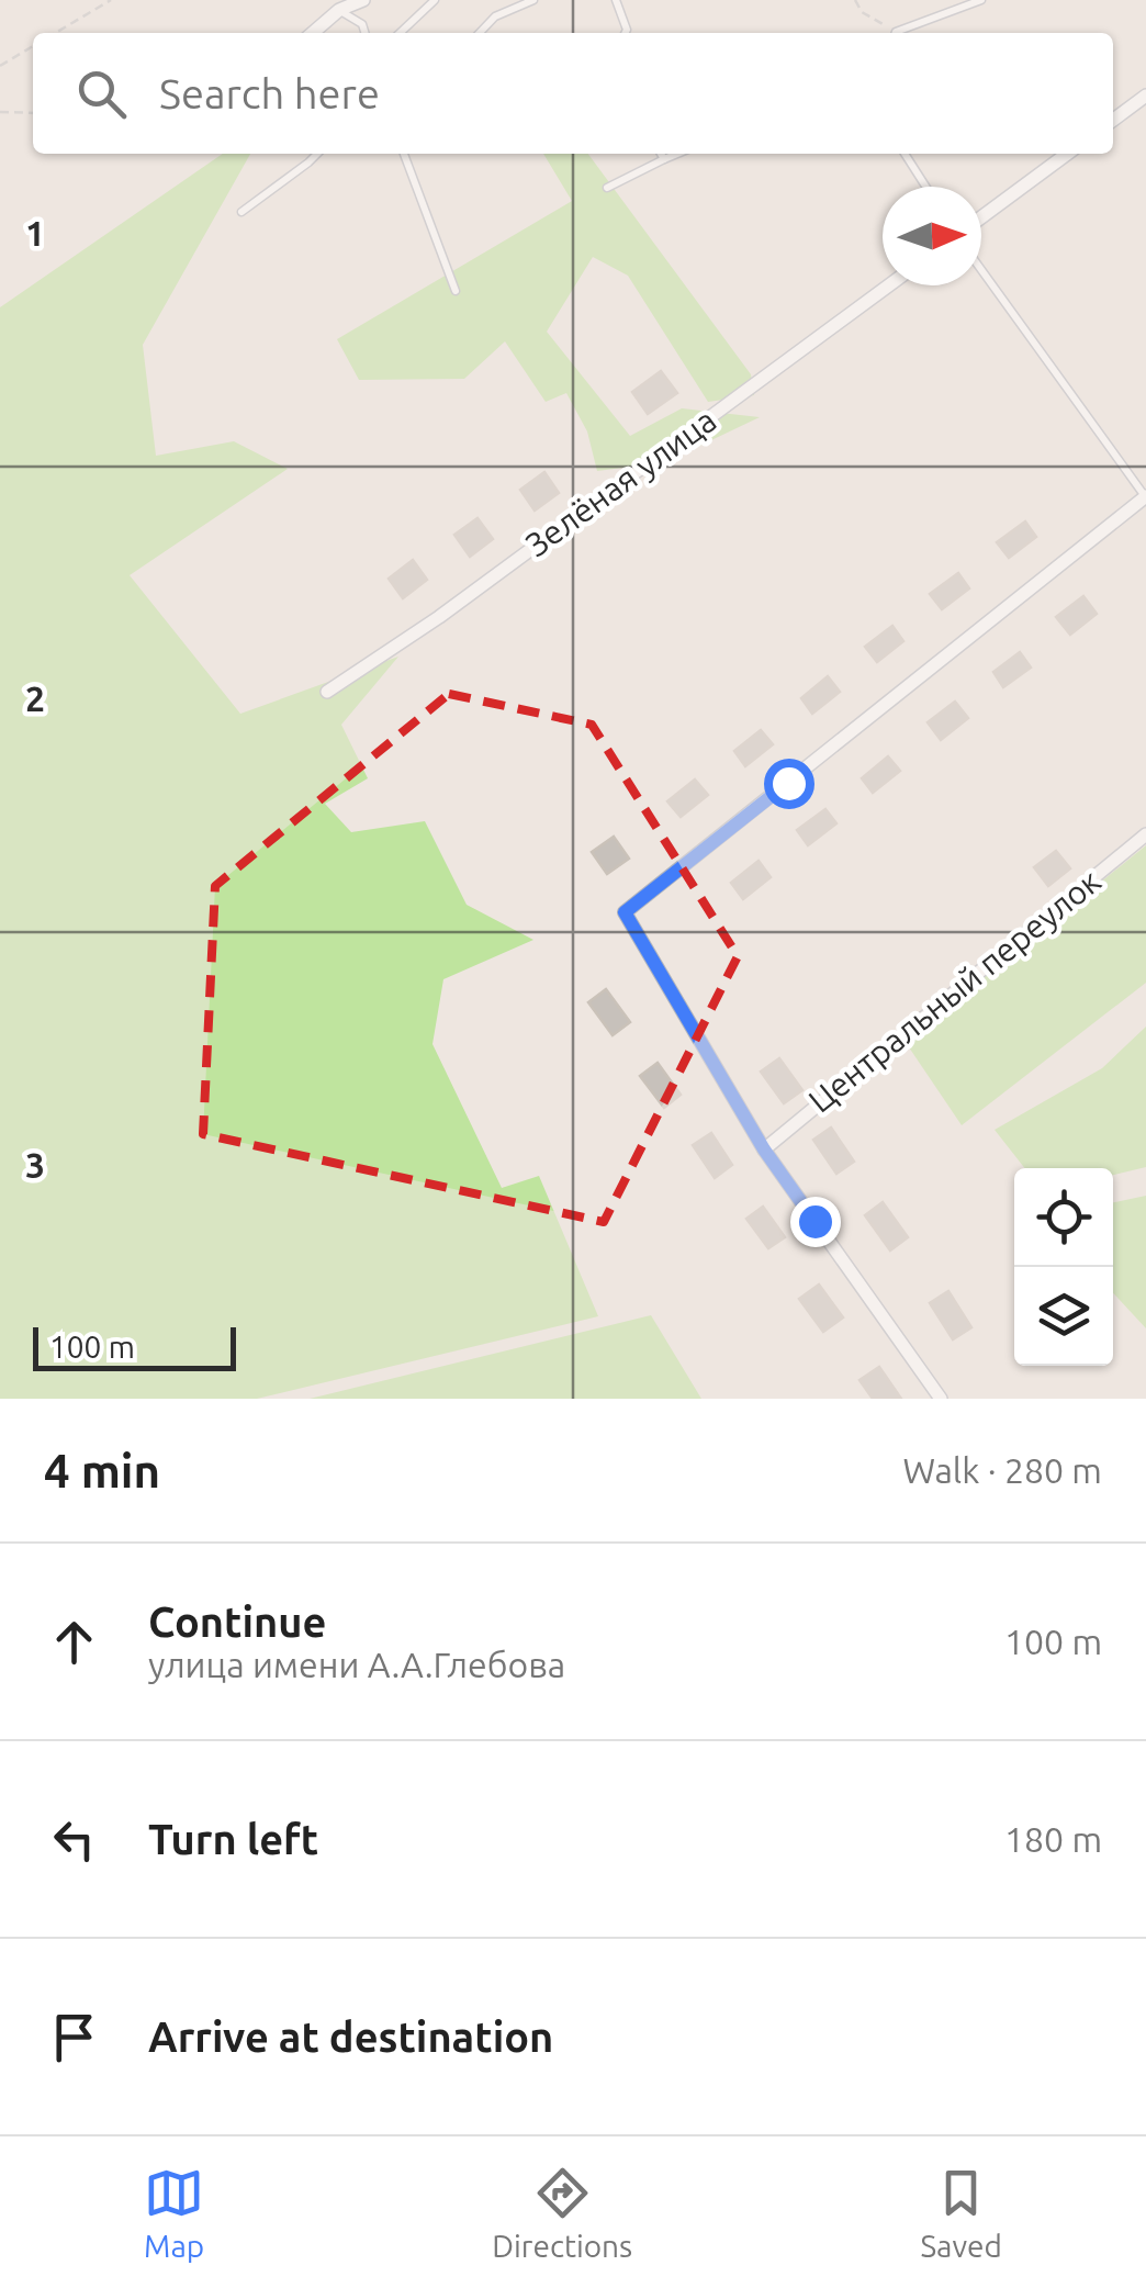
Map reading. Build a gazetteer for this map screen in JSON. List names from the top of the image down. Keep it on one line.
{"streets":{"street":["Зелёная улица","Центральный переулок"]},"scale_bar":"100 m","north":"right","page":{"search":"Search here","scale":"100 m","heading":["4 min","Walk · 280 m"],"list":[["Continue","улица имени А.А.Глебова","100 m"],["Turn left","180 m"],"Arrive at destination"],"nav":["Map","Directions","Saved"]},"grid":{"rows":["1","2","3"]}}
